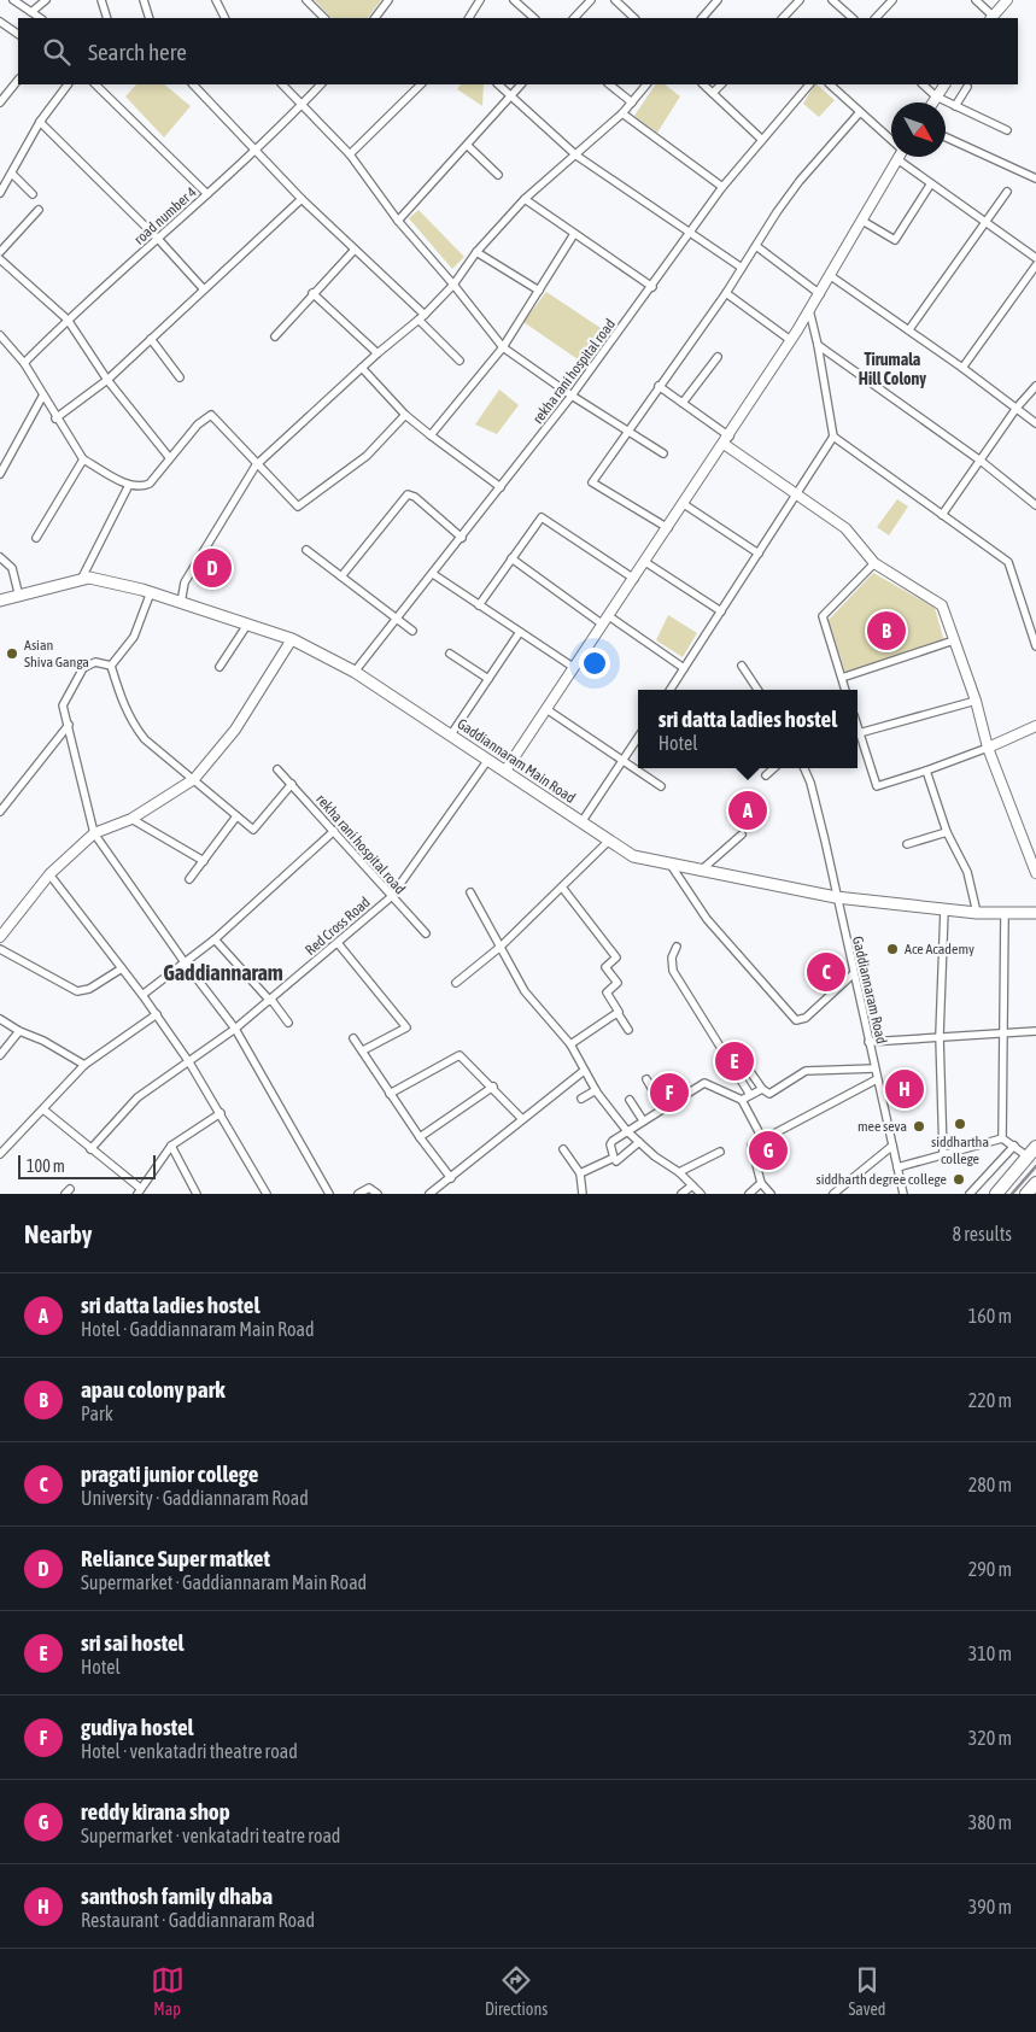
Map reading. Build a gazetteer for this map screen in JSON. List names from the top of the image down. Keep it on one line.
{"streets":{"main road":["Gaddiannaram Main Road"],"street":["road number 4","rekha rani hospital road","Red Cross Road","Gaddiannaram Road"]},"crossings":[["rekha rani hospital road","Gaddiannaram Main Road"],["rekha rani hospital road","Red Cross Road"],["Gaddiannaram Main Road","Red Cross Road"],["Gaddiannaram Main Road","Gaddiannaram Road"]],"districts":["Tirumala Hill Colony","Gaddiannaram"],"places":["Asian Shiva Ganga","Ace Academy","siddhartha college","mee seva","siddharth degree college"],"scale_bar":"100 m","north":"bottom right","page":{"search":"Search here","pins":["D","B","A","C","E","H","F","G"],"popup":["sri datta ladies hostel","Hotel"],"scale":"100 m","heading":["Nearby","8 results"],"list":[{"mark":"A","name":"sri datta ladies hostel","note":"Hotel · Gaddiannaram Main Road","value":"160 m"},{"mark":"B","name":"apau colony park","note":"Park","value":"220 m"},{"mark":"C","name":"pragati junior college","note":"University · Gaddiannaram Road","value":"280 m"},{"mark":"D","name":"Reliance Super matket","note":"Supermarket · Gaddiannaram Main Road","value":"290 m"},{"mark":"E","name":"sri sai hostel","note":"Hotel","value":"310 m"},{"mark":"F","name":"gudiya hostel","note":"Hotel · venkatadri theatre road","value":"320 m"},{"mark":"G","name":"reddy kirana shop","note":"Supermarket · venkatadri teatre road","value":"380 m"},{"mark":"H","name":"santhosh family dhaba","note":"Restaurant · Gaddiannaram Road","value":"390 m"}],"nav":["Map","Directions","Saved"]}}
